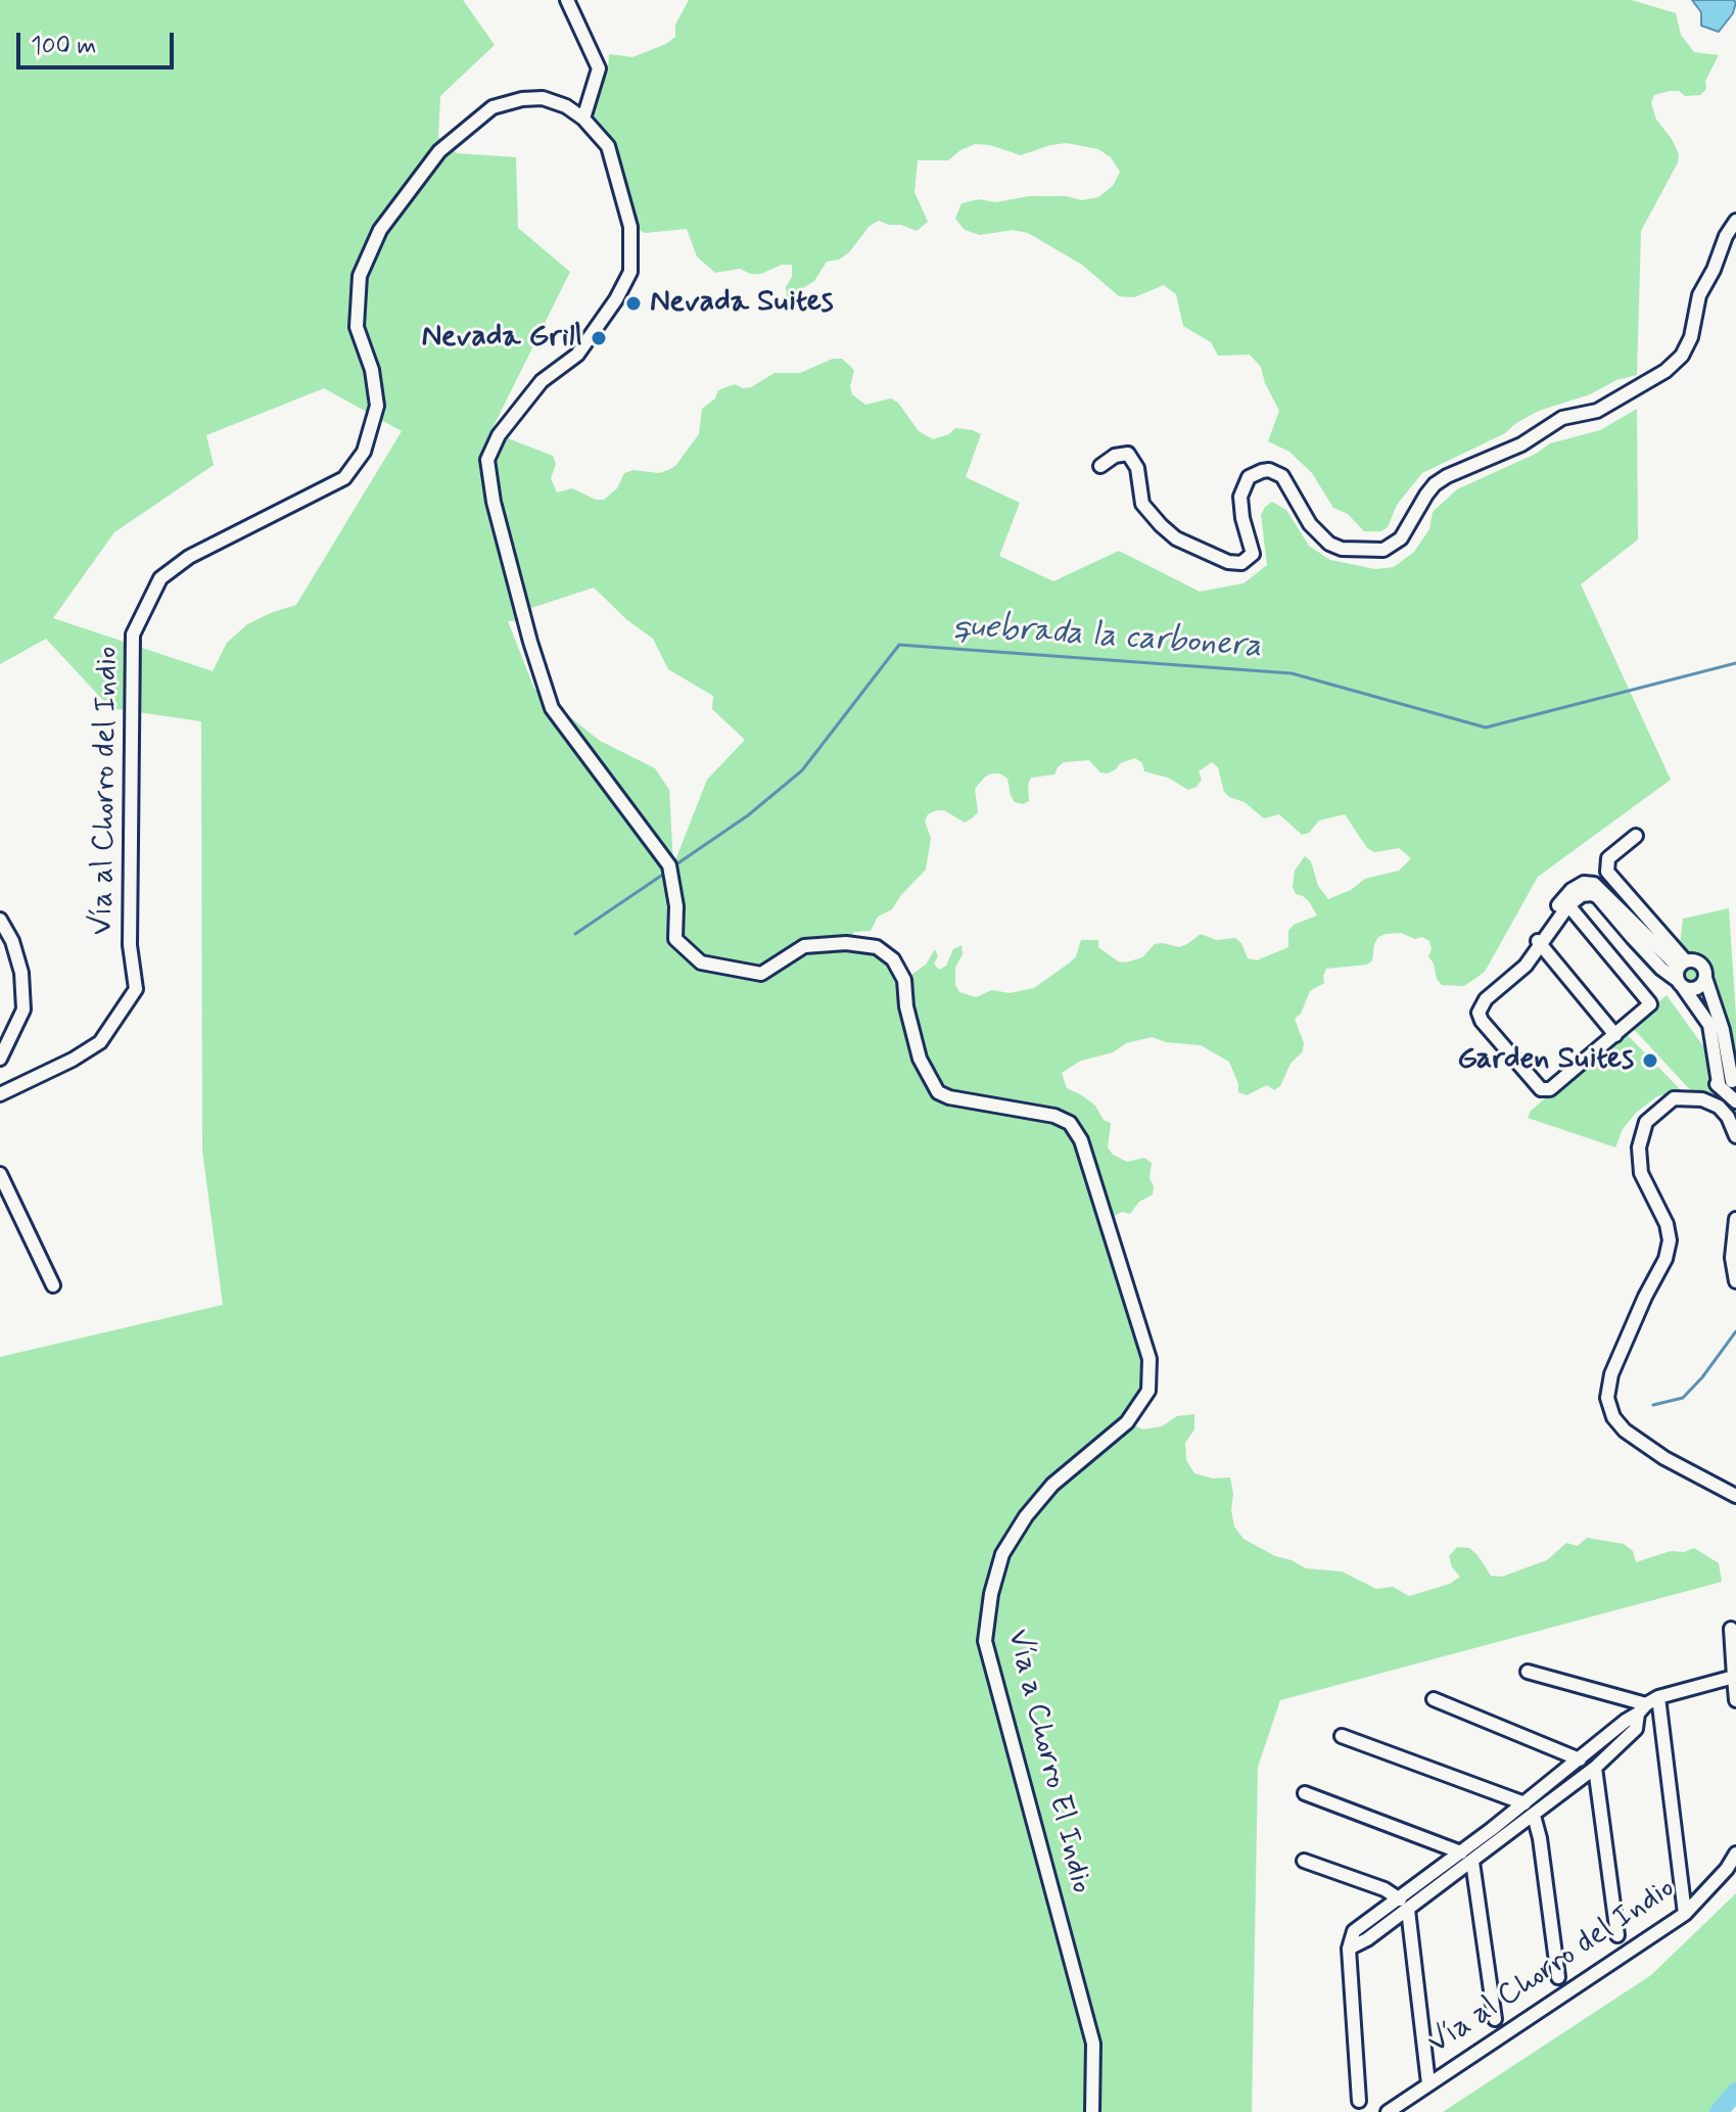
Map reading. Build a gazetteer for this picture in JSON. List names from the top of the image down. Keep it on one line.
{"streets":{"street":["Vía al Chorro del Indio","Vía a Chorro El Indio"]},"crossings":[["Vía al Chorro del Indio","Vía a Chorro El Indio"]],"water":["quebrada la carbonera"],"places":["Nevada Suites","Nevada Grill","Garden Suites"],"scale_bar":"100 m"}
